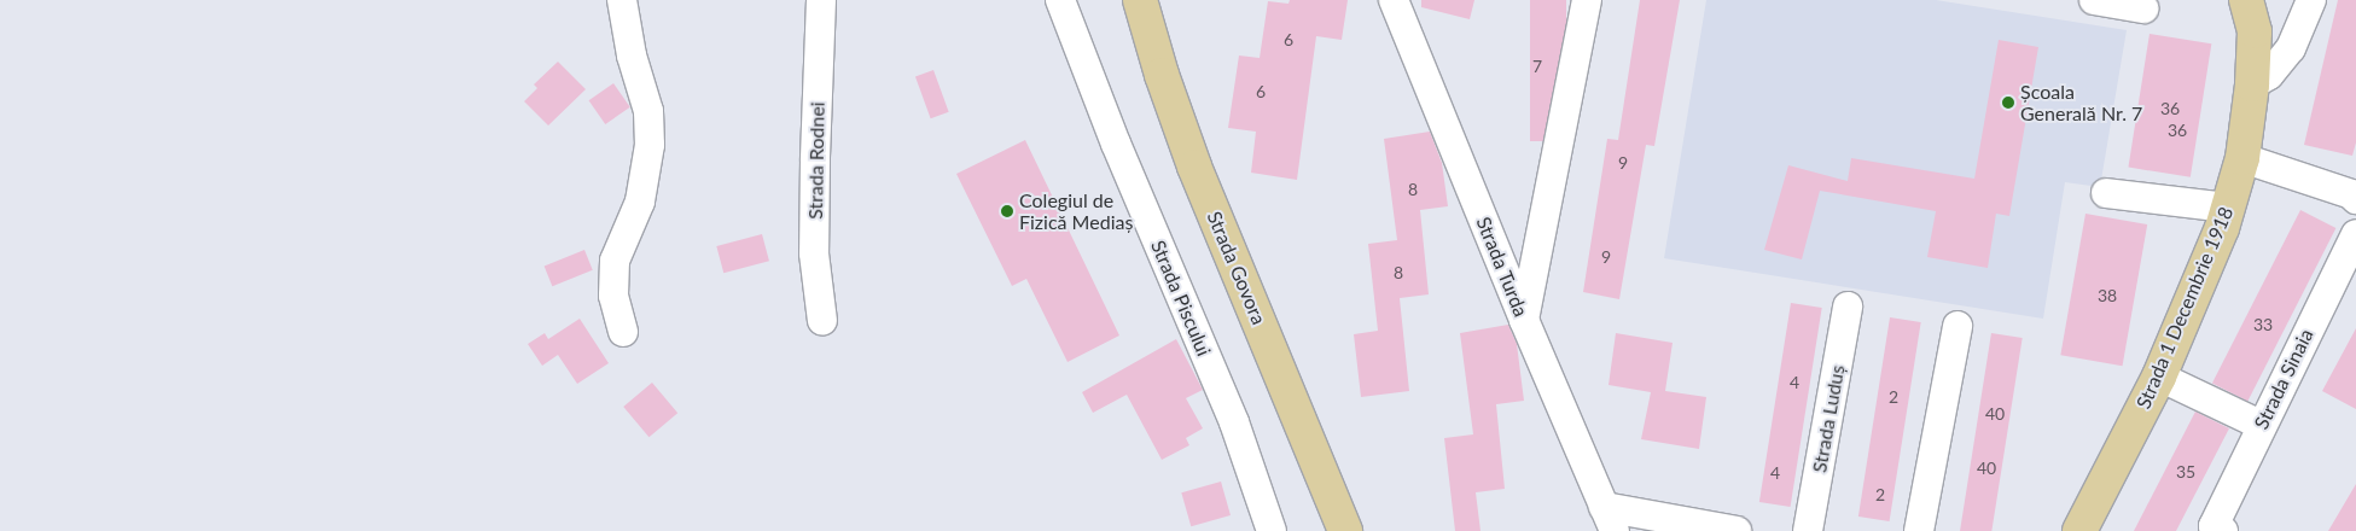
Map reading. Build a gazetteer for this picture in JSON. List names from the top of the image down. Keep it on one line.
{"streets":{"main road":["Strada Govora","Strada 1 Decembrie 1918"],"street":["Strada Rodnei","Strada Turda","Strada Piscului","Strada Sinaia","Strada Luduș"]},"places":["Școala Generală Nr. 7","Colegiul de Fizică Mediaș"],"house_numbers":["6","7","6","36","36","9","8","9","8","38","33","4","2","40","40","35","4","2"]}
